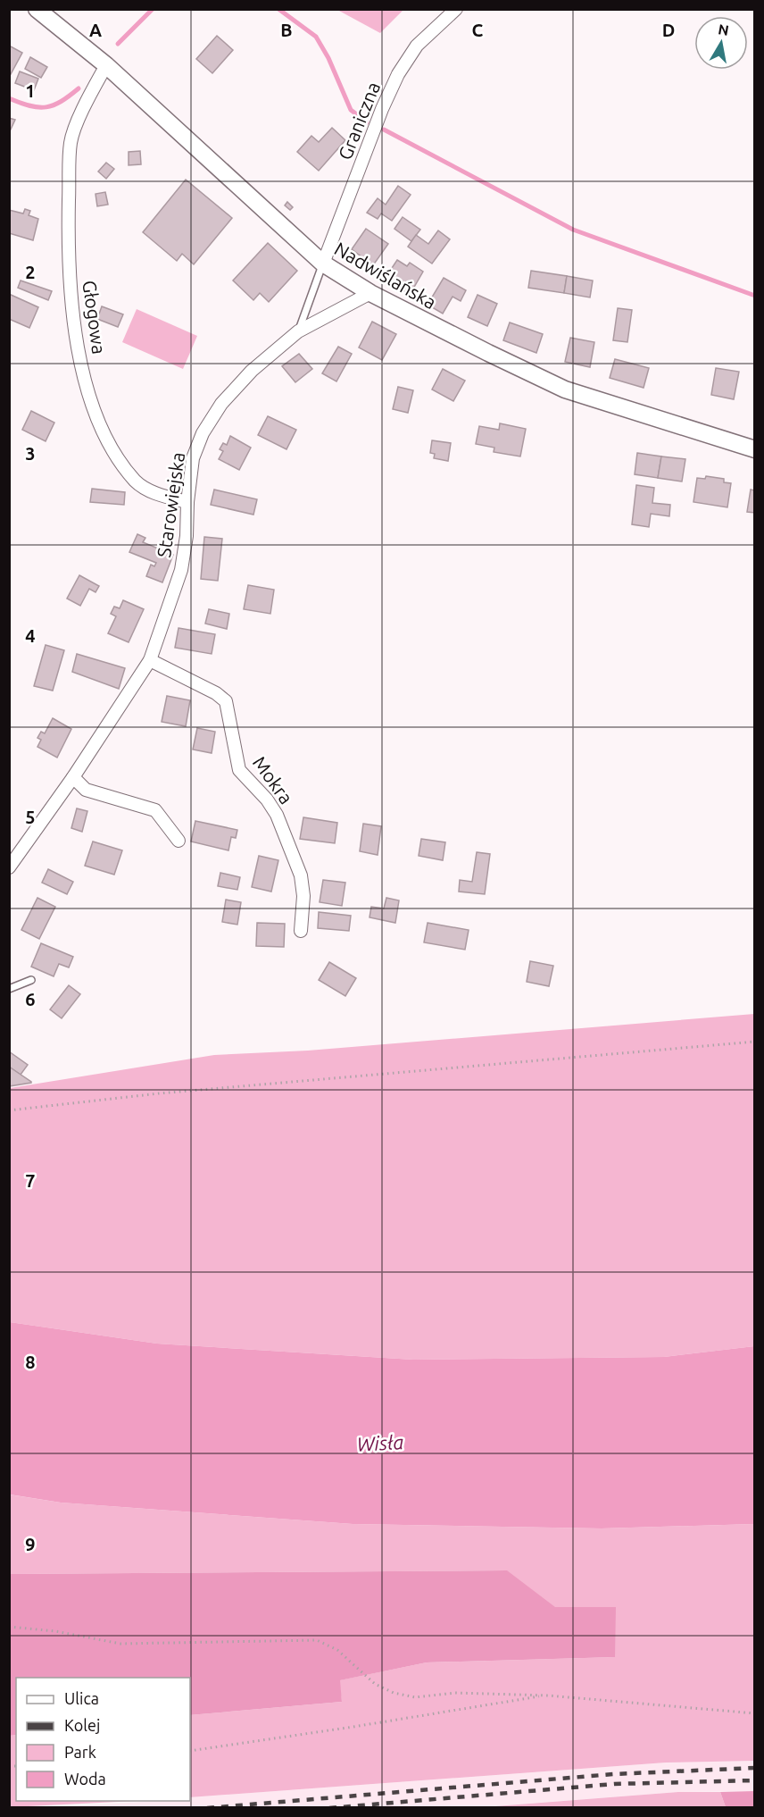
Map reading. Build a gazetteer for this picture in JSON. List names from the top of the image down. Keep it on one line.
{"streets":{"street":["Graniczna","Nadwiślańska","Głogowa","Starowiejska","Mokra"]},"crossings":[["Graniczna","Nadwiślańska"],["Nadwiślańska","Głogowa"],["Nadwiślańska","Starowiejska"],["Głogowa","Starowiejska"],["Starowiejska","Mokra"]],"water":["Wisła"],"legend":["Ulica","Kolej","Park","Woda"],"north":"top","grid":{"columns":["A","B","C","D"],"rows":["1","2","3","4","5","6","7","8","9"]}}
